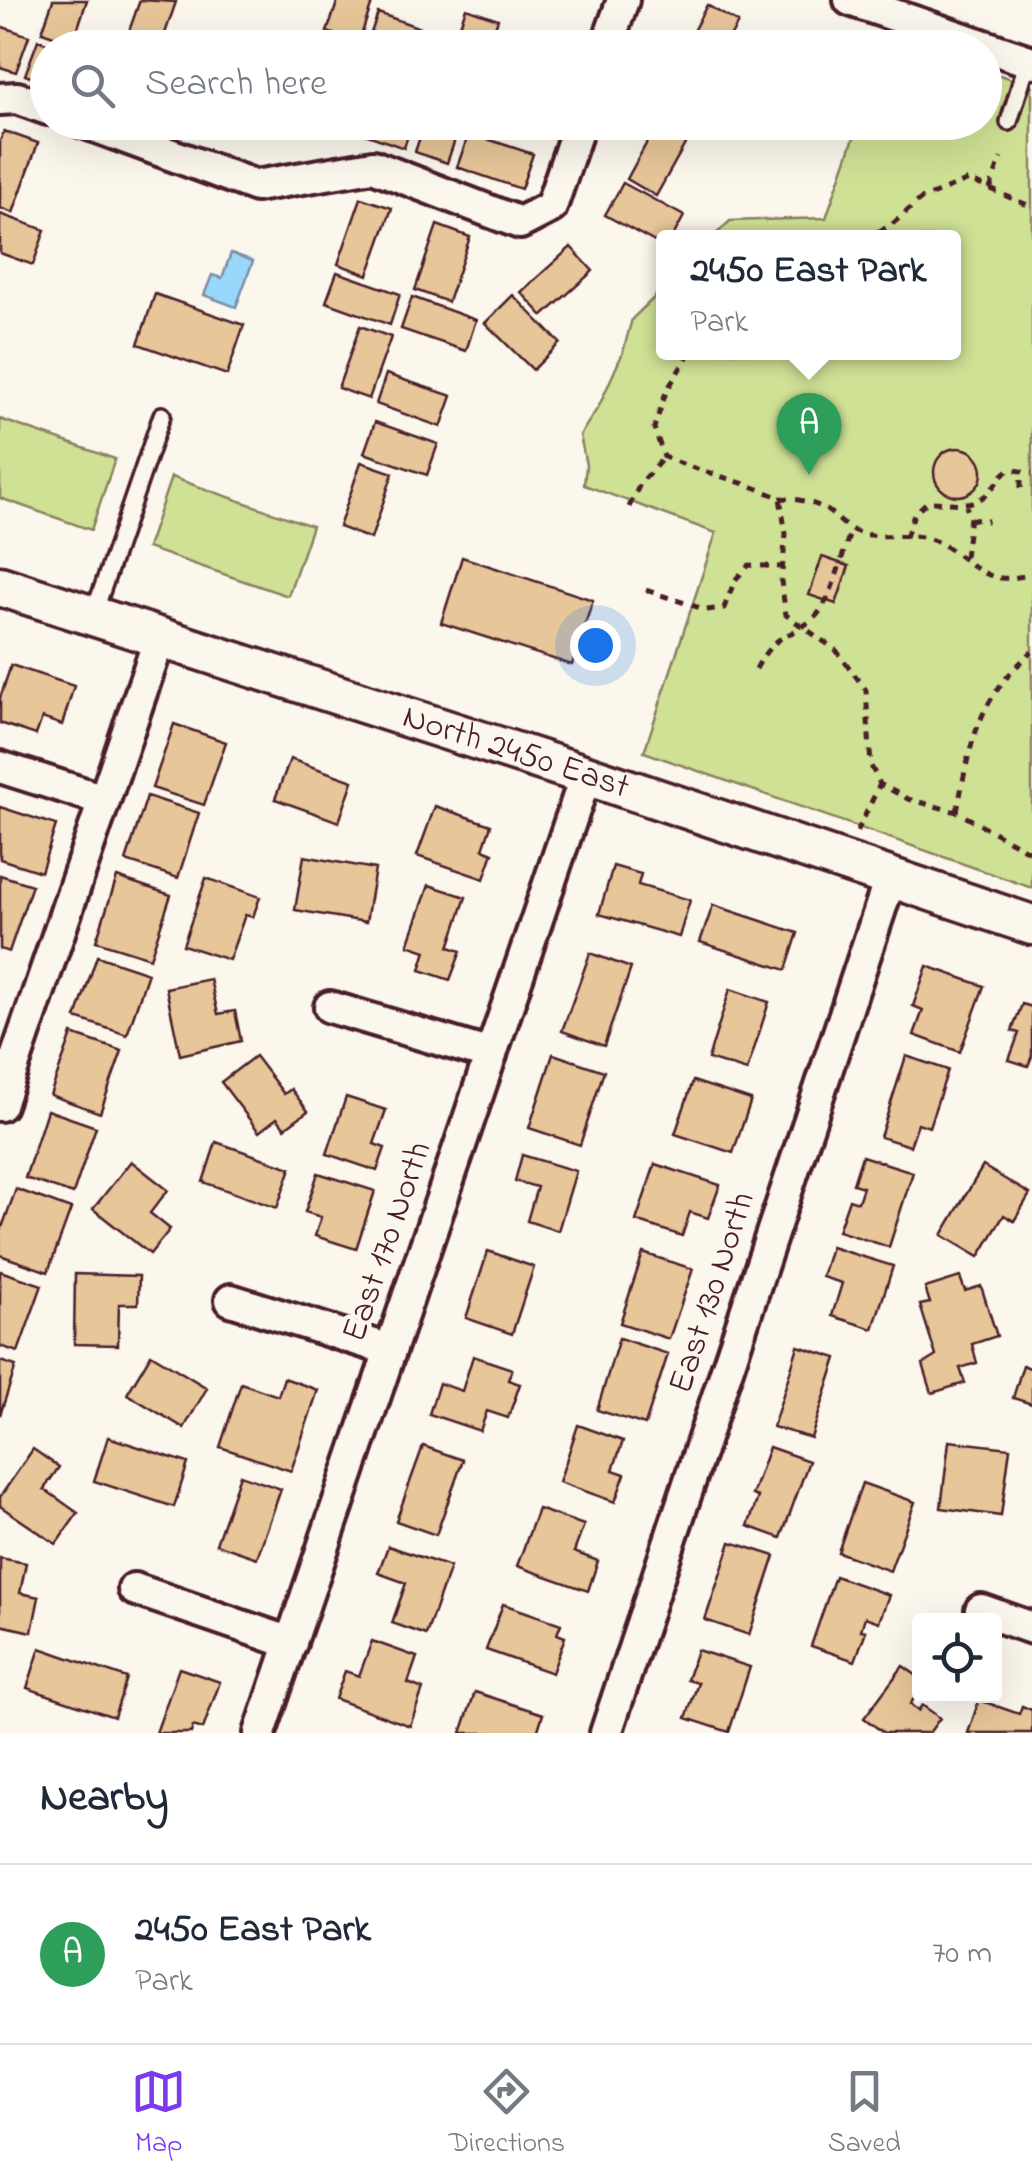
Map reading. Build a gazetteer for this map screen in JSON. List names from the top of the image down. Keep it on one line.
{"streets":{"street":["North 2450 East","East 170 North","East 130 North"]},"crossings":[["North 2450 East","East 170 North"],["North 2450 East","East 130 North"]],"page":{"search":"Search here","popup":["2450 East Park","Park"],"pins":"A","heading":"Nearby","list":[{"mark":"A","name":"2450 East Park","note":"Park","value":"70 m"}],"nav":["Map","Directions","Saved"]}}
